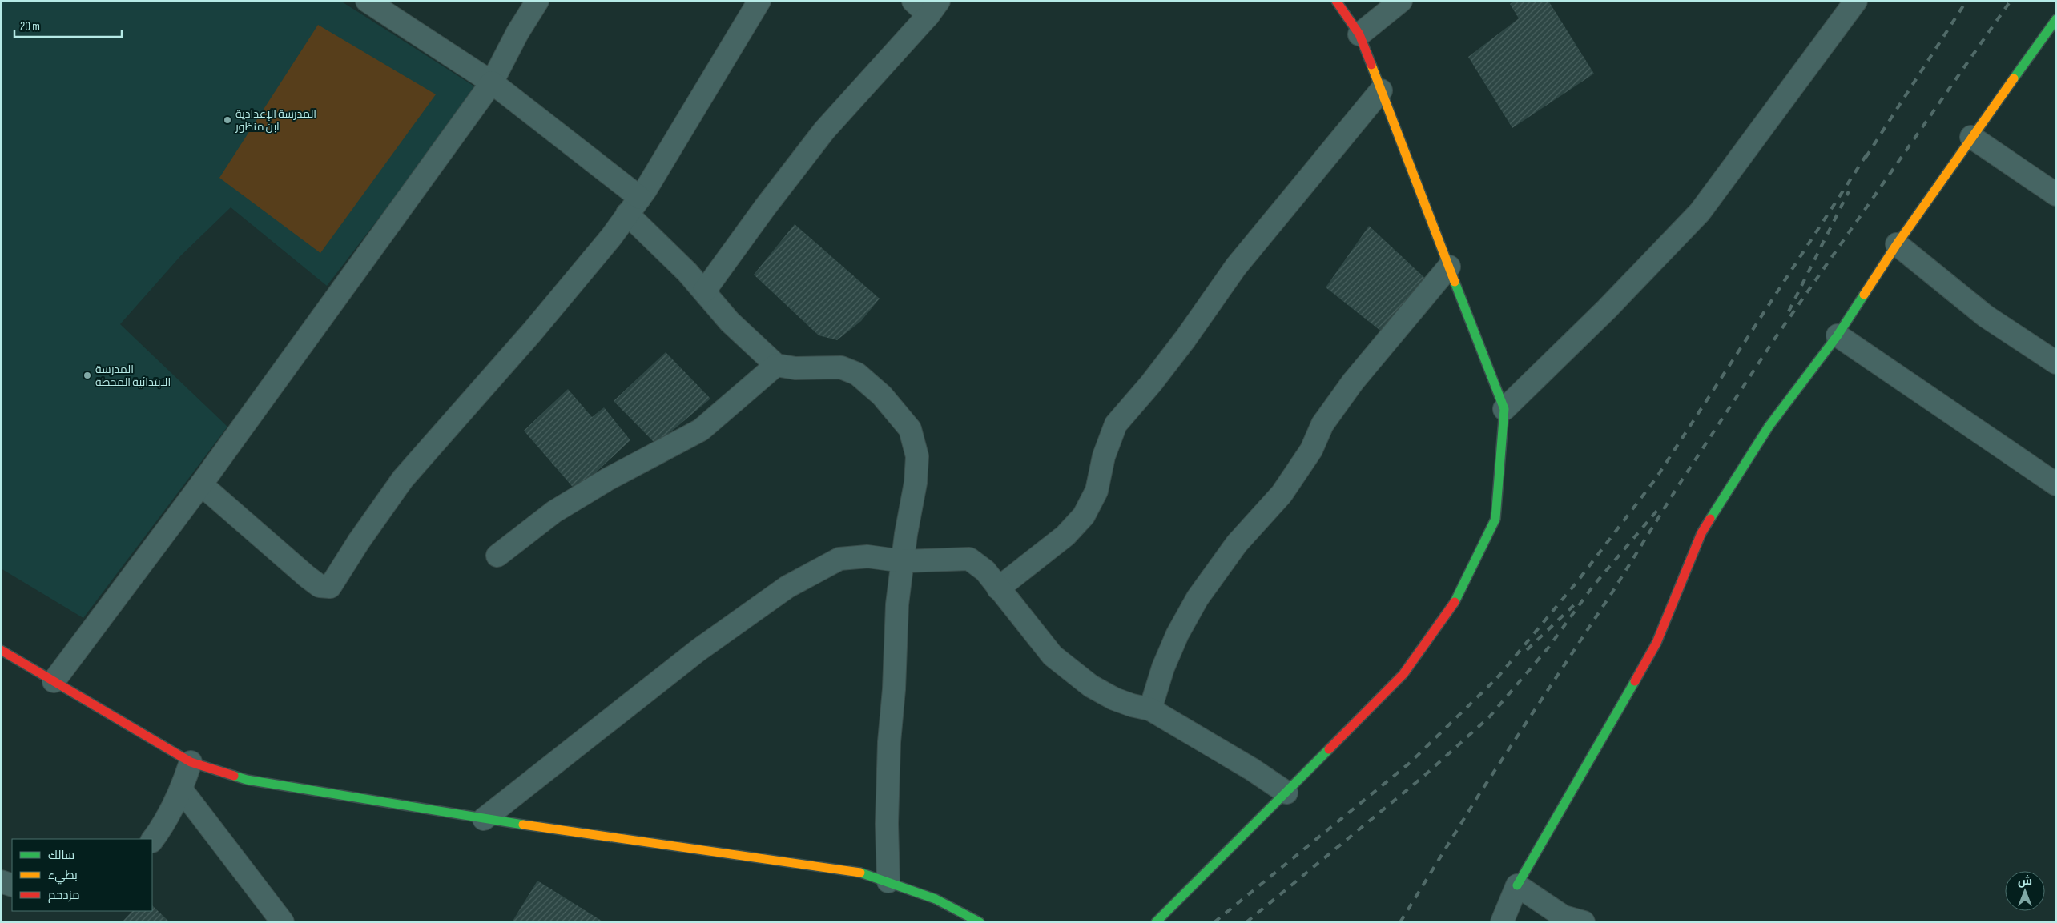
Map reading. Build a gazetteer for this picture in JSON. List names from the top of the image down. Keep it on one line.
{"places":["المدرسة الإعدادية ابن منظور","المدرسة الابتدائية المحطة"],"legend":["سالك","بطيء","مزدحم"],"scale_bar":"20 m","north":"top"}
